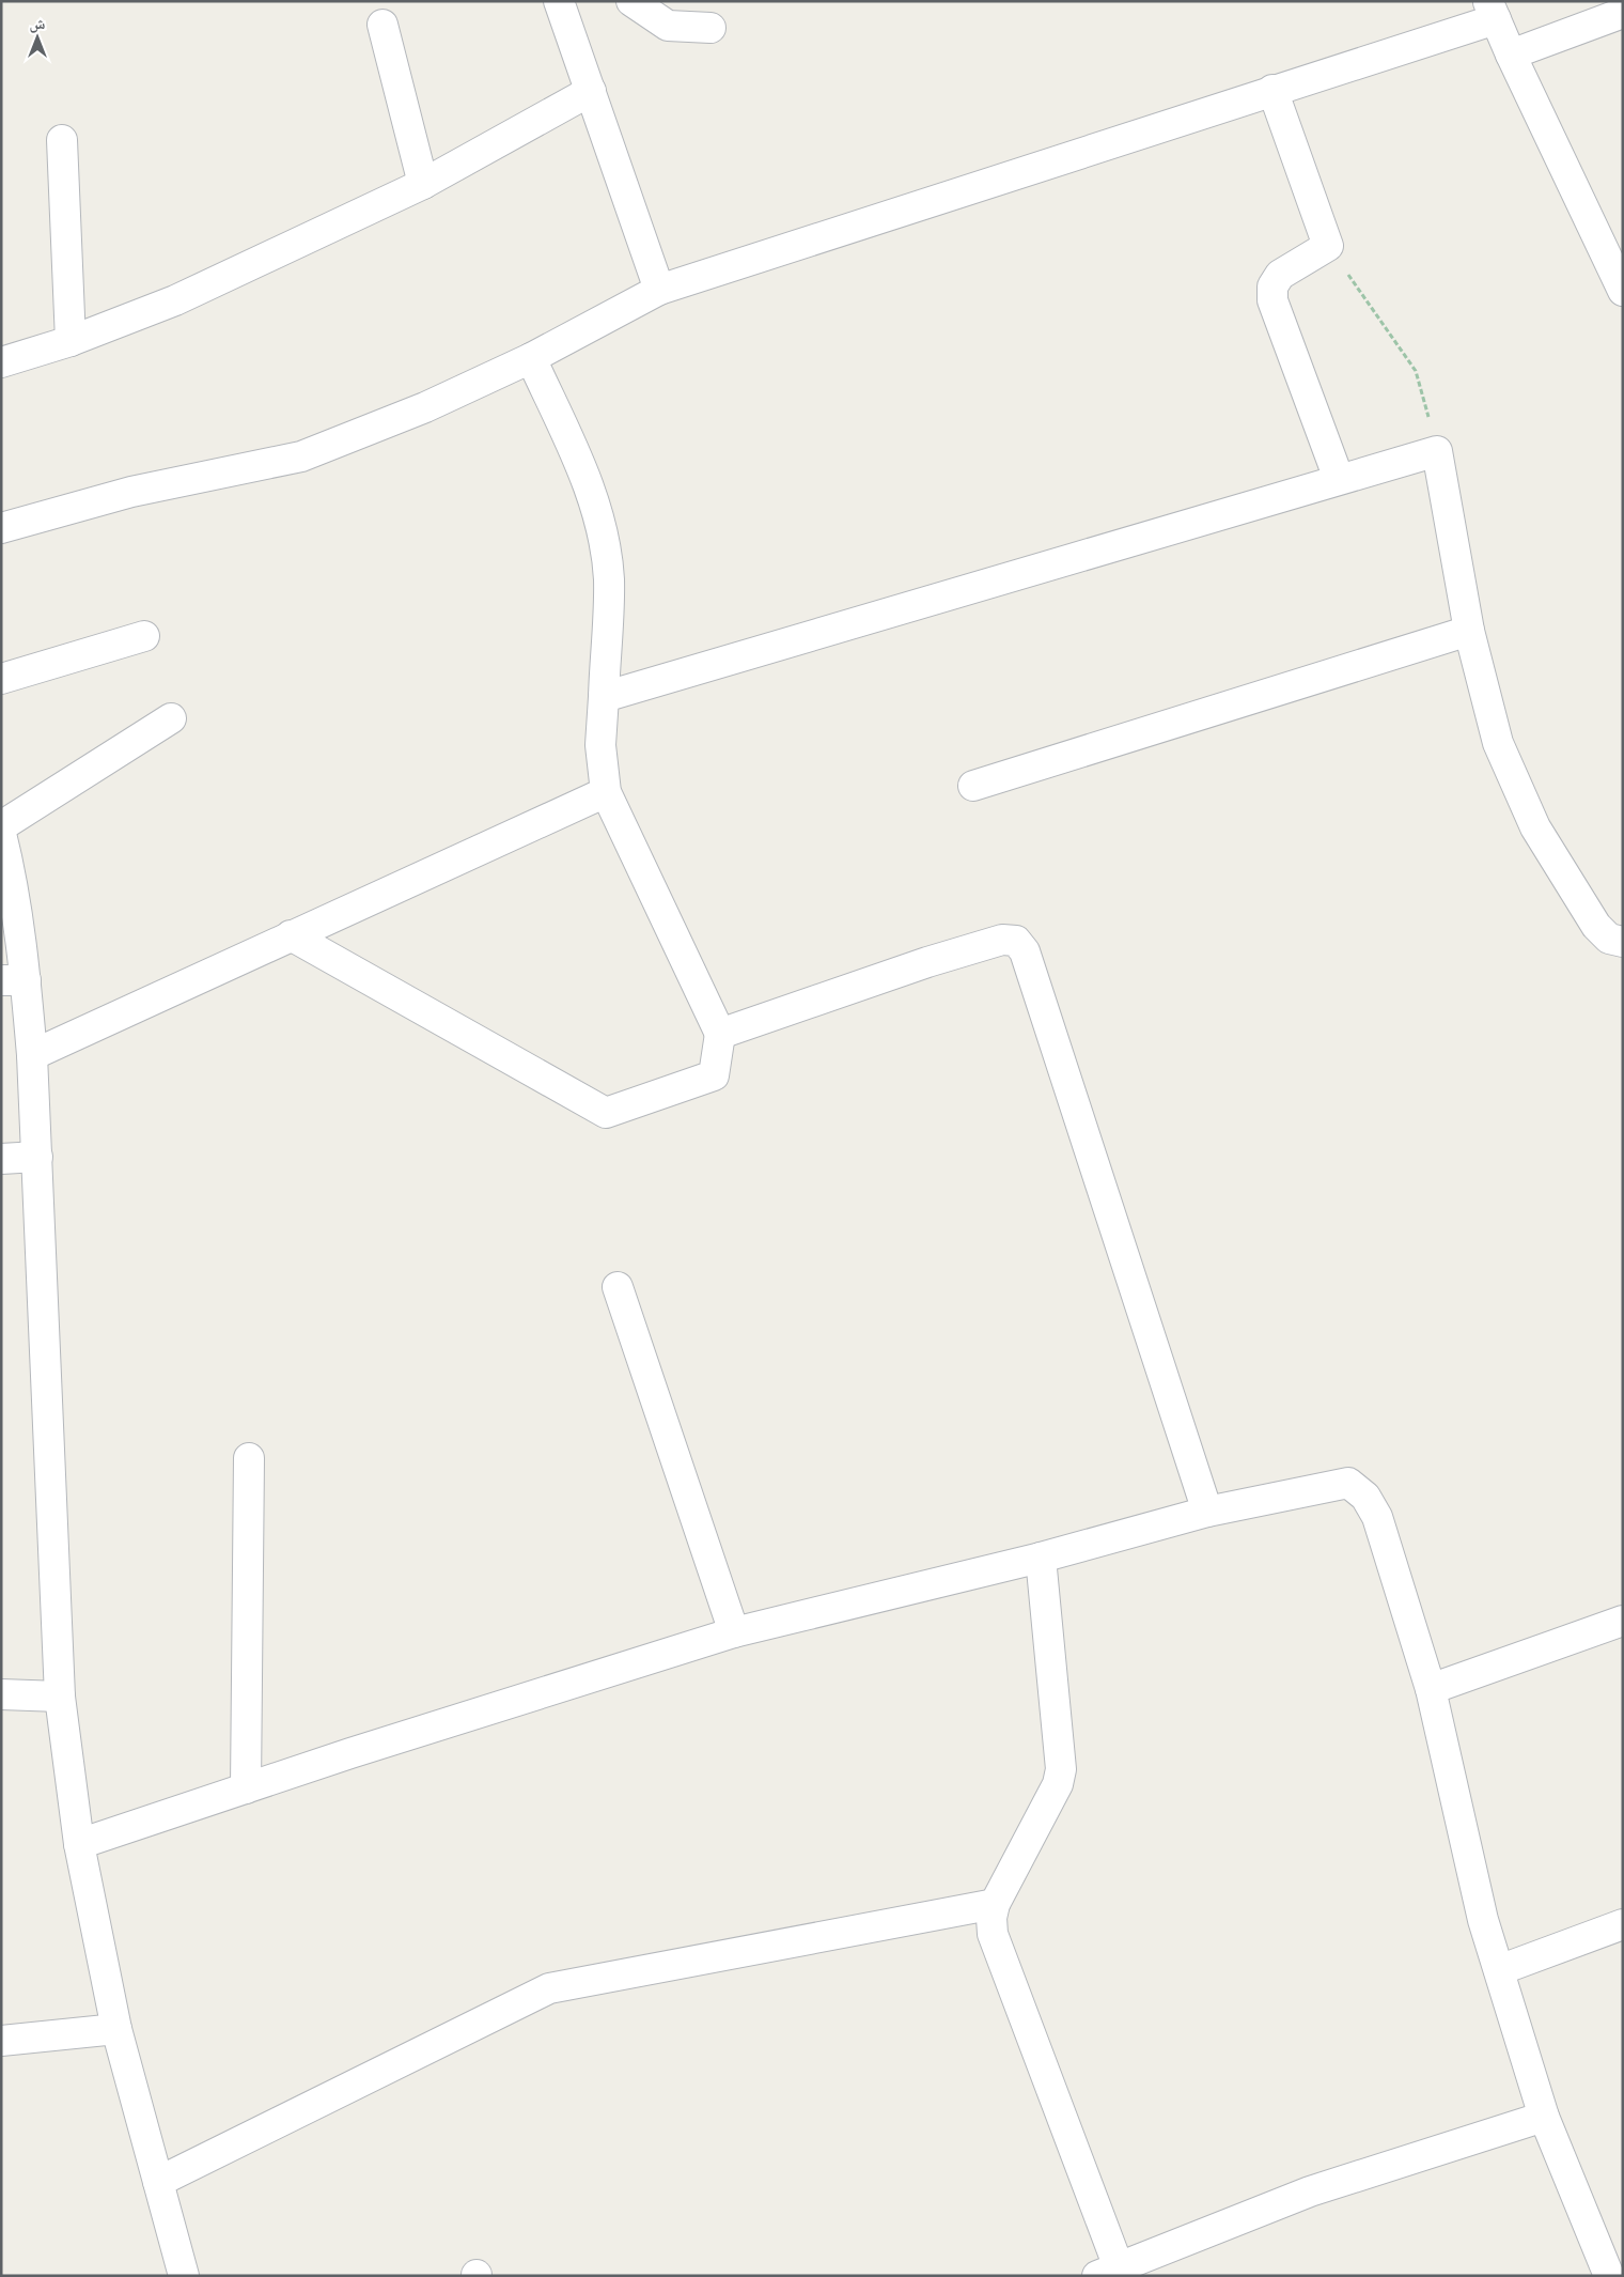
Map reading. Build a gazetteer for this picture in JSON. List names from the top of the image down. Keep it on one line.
{"north":"top"}
